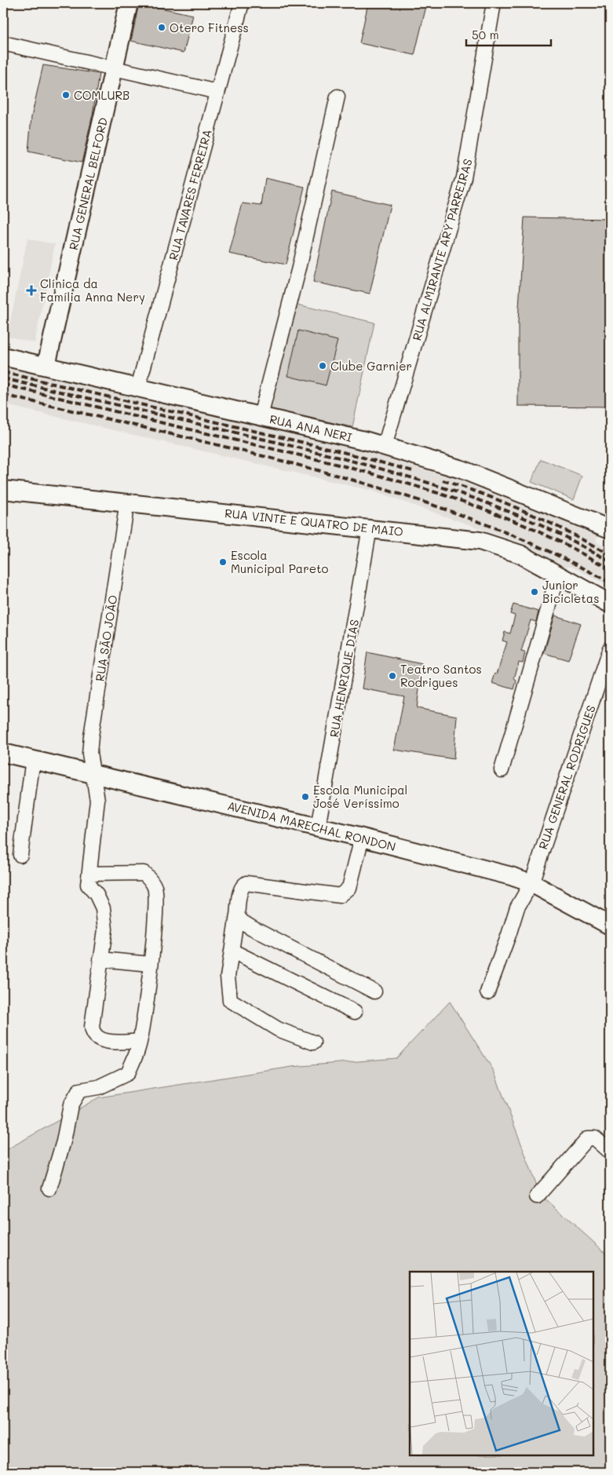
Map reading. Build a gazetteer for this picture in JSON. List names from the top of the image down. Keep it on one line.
{"streets":{"main road":["RUA GENERAL BELFORD","RUA ANA NERI","RUA VINTE E QUATRO DE MAIO","AVENIDA MARECHAL RONDON"],"street":["RUA TAVARES FERREIRA","RUA ALMIRANTE ARY PARREIRAS","RUA SÃO JOÃO","RUA HENRIQUE DIAS","RUA GENERAL RODRIGUES"]},"crossings":[["RUA GENERAL BELFORD","RUA ANA NERI"],["RUA TAVARES FERREIRA","RUA ANA NERI"],["RUA ALMIRANTE ARY PARREIRAS","RUA ANA NERI"],["RUA VINTE E QUATRO DE MAIO","RUA SÃO JOÃO"],["RUA VINTE E QUATRO DE MAIO","RUA HENRIQUE DIAS"],["RUA SÃO JOÃO","AVENIDA MARECHAL RONDON"],["RUA HENRIQUE DIAS","AVENIDA MARECHAL RONDON"],["RUA GENERAL RODRIGUES","AVENIDA MARECHAL RONDON"]],"places":{"other":["Otero Fitness","COMLURB","Clube Garnier","Escola Municipal Pareto","Junior Bicicletas","Teatro Santos Rodrigues","Escola Municipal José Veríssimo"],"health":["Clínica da Família Anna Nery"]},"scale_bar":"50 m"}
